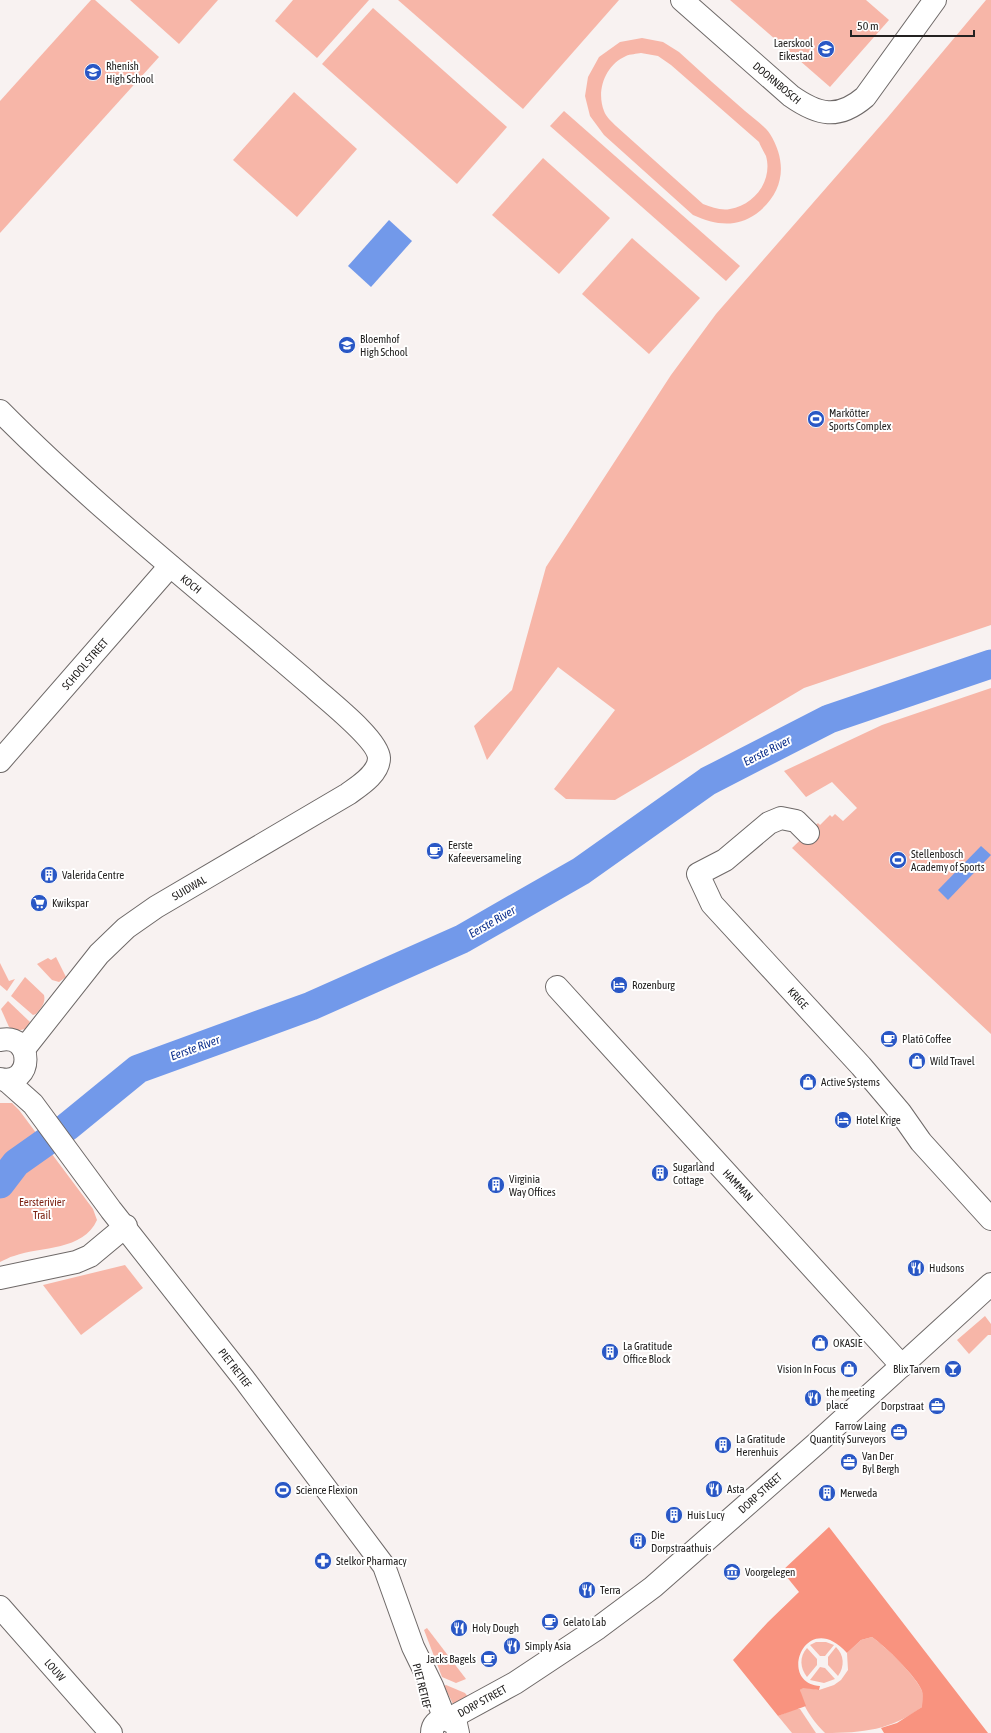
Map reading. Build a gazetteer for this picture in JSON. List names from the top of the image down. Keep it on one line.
{"streets":{"street":["DOORNBOSCH","KOCH","SCHOOL STREET","SUIDWAL","KRIGE","HAMMAN","PIET RETIEF","DORP STREET","LOUW"]},"crossings":[["KOCH","SCHOOL STREET"],["KOCH","SUIDWAL"],["HAMMAN","DORP STREET"],["PIET RETIEF","DORP STREET"]],"water":["Eerste River"],"parks":["Eersterivier Trail"],"places":{"school or university":["Laerskool Eikestad","Rhenish High School","Bloemhof High School"],"sports":["Markötter Sports Complex","Stellenbosch Academy of Sports","Science Flexion"],"cafe":["Eerste Kafeeversameling","Platō Coffee","Gelato Lab","Jacks Bagels"],"building":["Valerida Centre","Sugarland Cottage","Virginia Way Offices","La Gratitude Office Block","La Gratitude Herenhuis","Merweda","Huis Lucy","Die Dorpstraathuis"],"supermarket":["Kwikspar"],"hotel":["Rozenburg","Hotel Krige"],"shop":["Wild Travel","Active Systems","OKASIE","Vision In Focus"],"restaurant":["Hudsons","the meeting place","Asta","Terra","Holy Dough","Simply Asia"],"bar":["Blix Tarvern"],"office":["Dorpstraat","Farrow Laing Quantity Surveyors","Van Der Byl Bergh"],"pharmacy":["Stelkor Pharmacy"],"museum":["Voorgelegen"]},"scale_bar":"50 m"}
